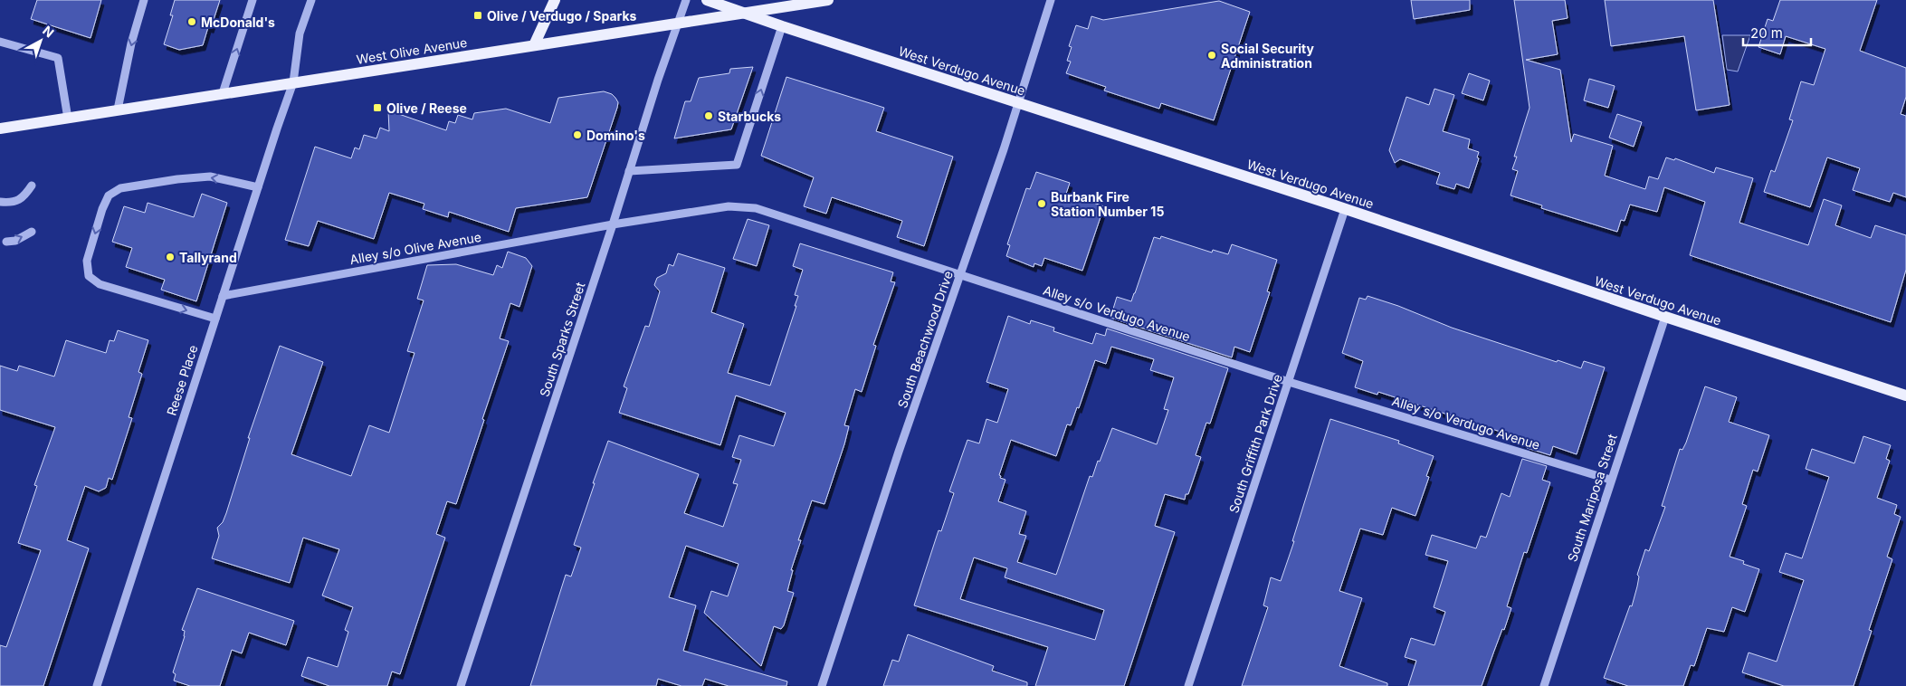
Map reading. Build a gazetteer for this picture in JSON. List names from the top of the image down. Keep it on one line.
{"streets":{"main road":["West Olive Avenue","West Verdugo Avenue"],"street":["Alley s/o Olive Avenue","Alley s/o Verdugo Avenue","South Sparks Street","South Beachwood Drive","Reese Place","South Griffith Park Drive","South Mariposa Street"]},"crossings":[["West Olive Avenue","West Verdugo Avenue"],["West Olive Avenue","South Sparks Street"],["West Olive Avenue","Reese Place"],["West Verdugo Avenue","South Beachwood Drive"],["West Verdugo Avenue","South Griffith Park Drive"],["West Verdugo Avenue","South Mariposa Street"],["Alley s/o Olive Avenue","Alley s/o Verdugo Avenue"],["Alley s/o Olive Avenue","South Sparks Street"],["Alley s/o Olive Avenue","Reese Place"],["Alley s/o Verdugo Avenue","South Sparks Street"],["Alley s/o Verdugo Avenue","South Beachwood Drive"],["Alley s/o Verdugo Avenue","South Griffith Park Drive"],["Alley s/o Verdugo Avenue","South Mariposa Street"]],"places":{"transit":["Olive / Verdugo / Sparks","Olive / Reese"],"other":["McDonald's","Social Security Administration","Starbucks","Domino's","Burbank Fire Station Number 15","Tallyrand"]},"scale_bar":"20 m","north":"top right"}
